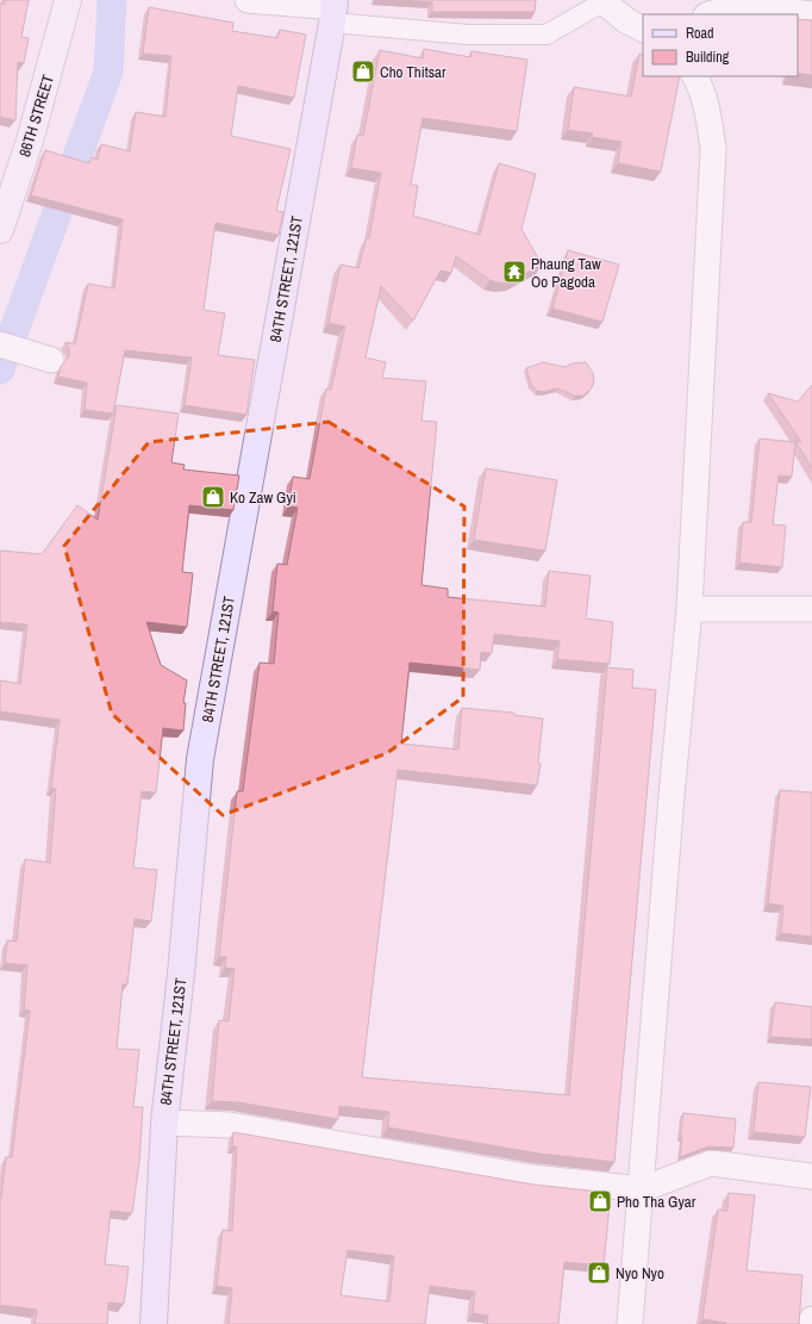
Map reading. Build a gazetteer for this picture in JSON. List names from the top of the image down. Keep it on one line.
{"streets":{"main road":["86TH STREET","84TH STREET, 121ST"]},"places":{"shop":["Cho Thitsar","Ko Zaw Gyi","Pho Tha Gyar","Nyo Nyo"],"temple":["Phaung Taw Oo Pagoda"]},"legend":["Road","Building"]}
